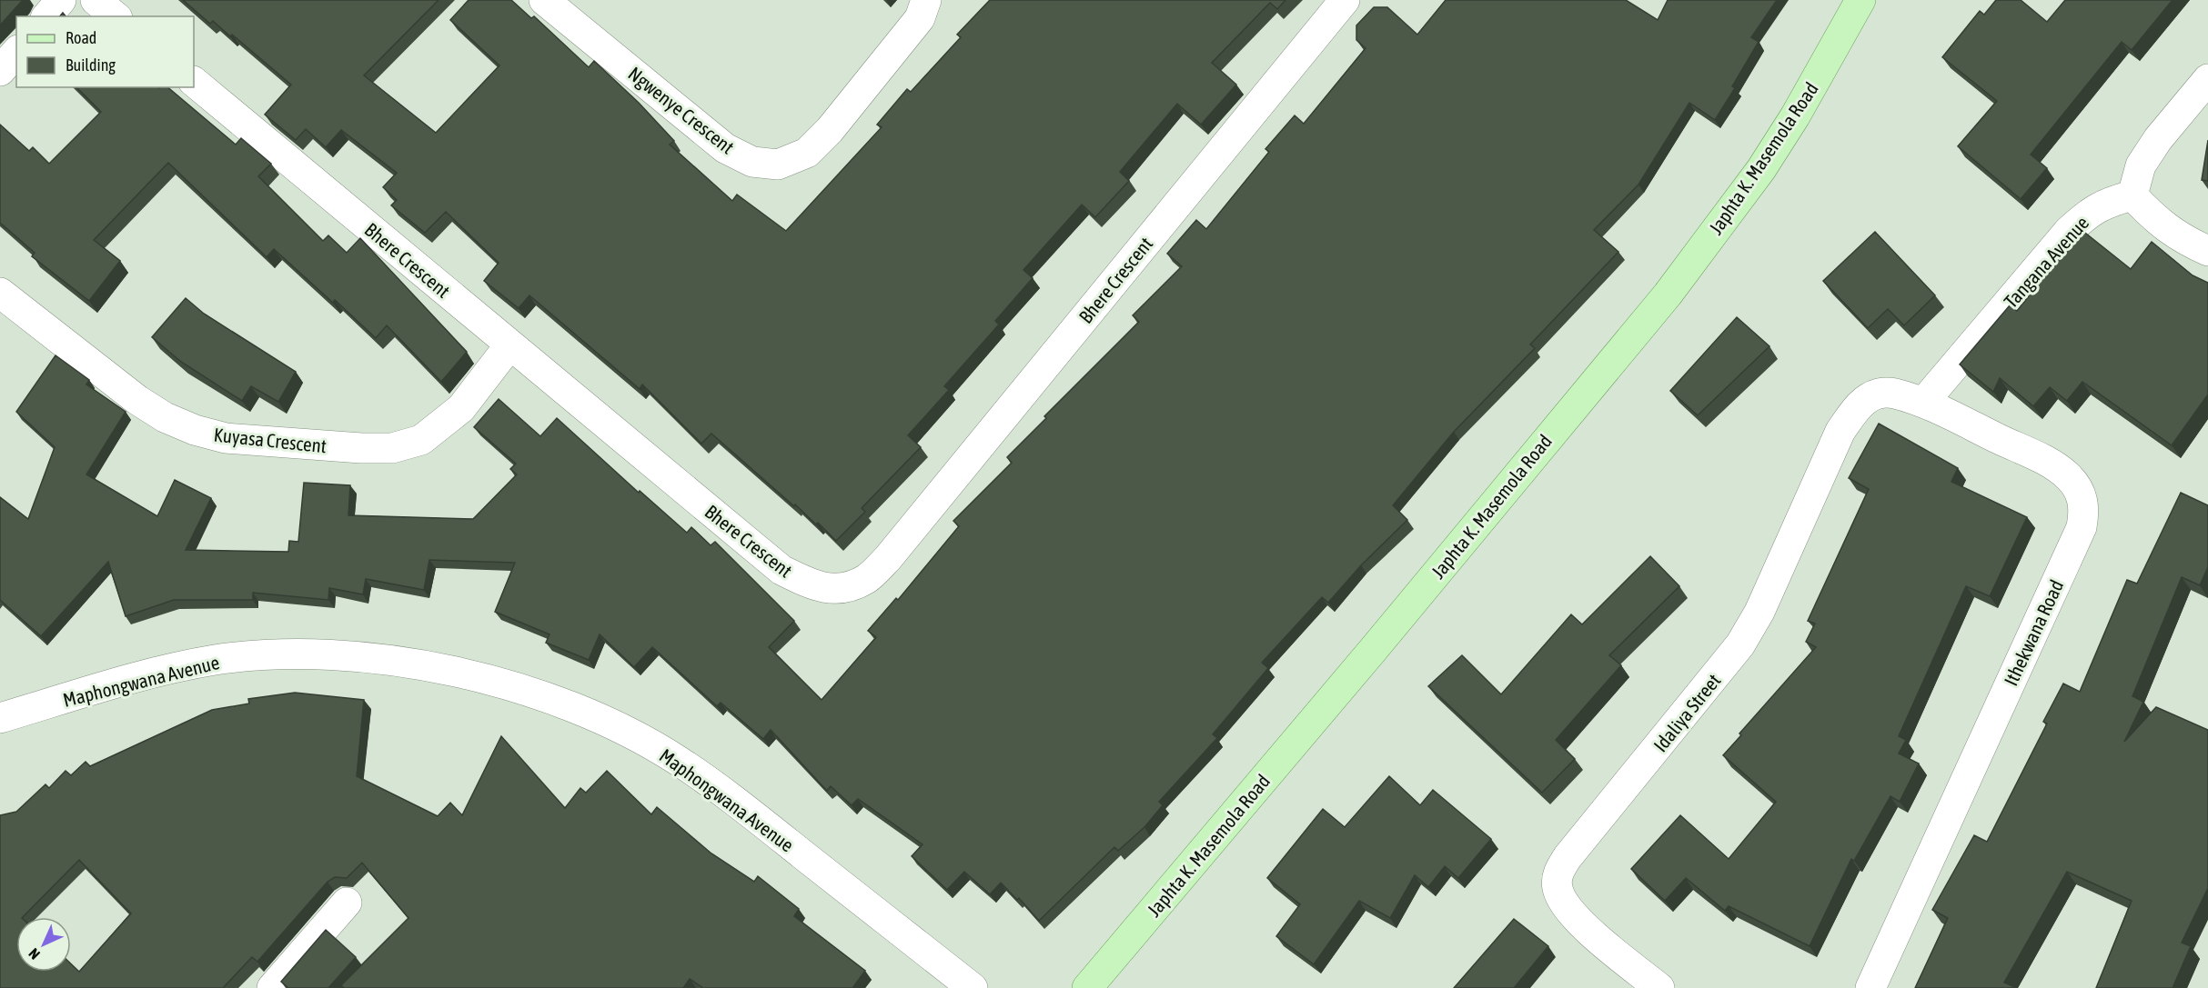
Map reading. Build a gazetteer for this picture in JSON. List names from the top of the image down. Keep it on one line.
{"streets":{"main road":["Japhta K. Masemola Road"],"street":["Ngwenye Crescent","Bhere Crescent","Tangana Avenue","Kuyasa Crescent","Ithekwana Road","Maphongwana Avenue","Idaliya Street"]},"crossings":[["Bhere Crescent","Kuyasa Crescent"],["Tangana Avenue","Ithekwana Road"],["Ithekwana Road","Idaliya Street"]],"legend":["Road","Building"],"north":"bottom left"}
